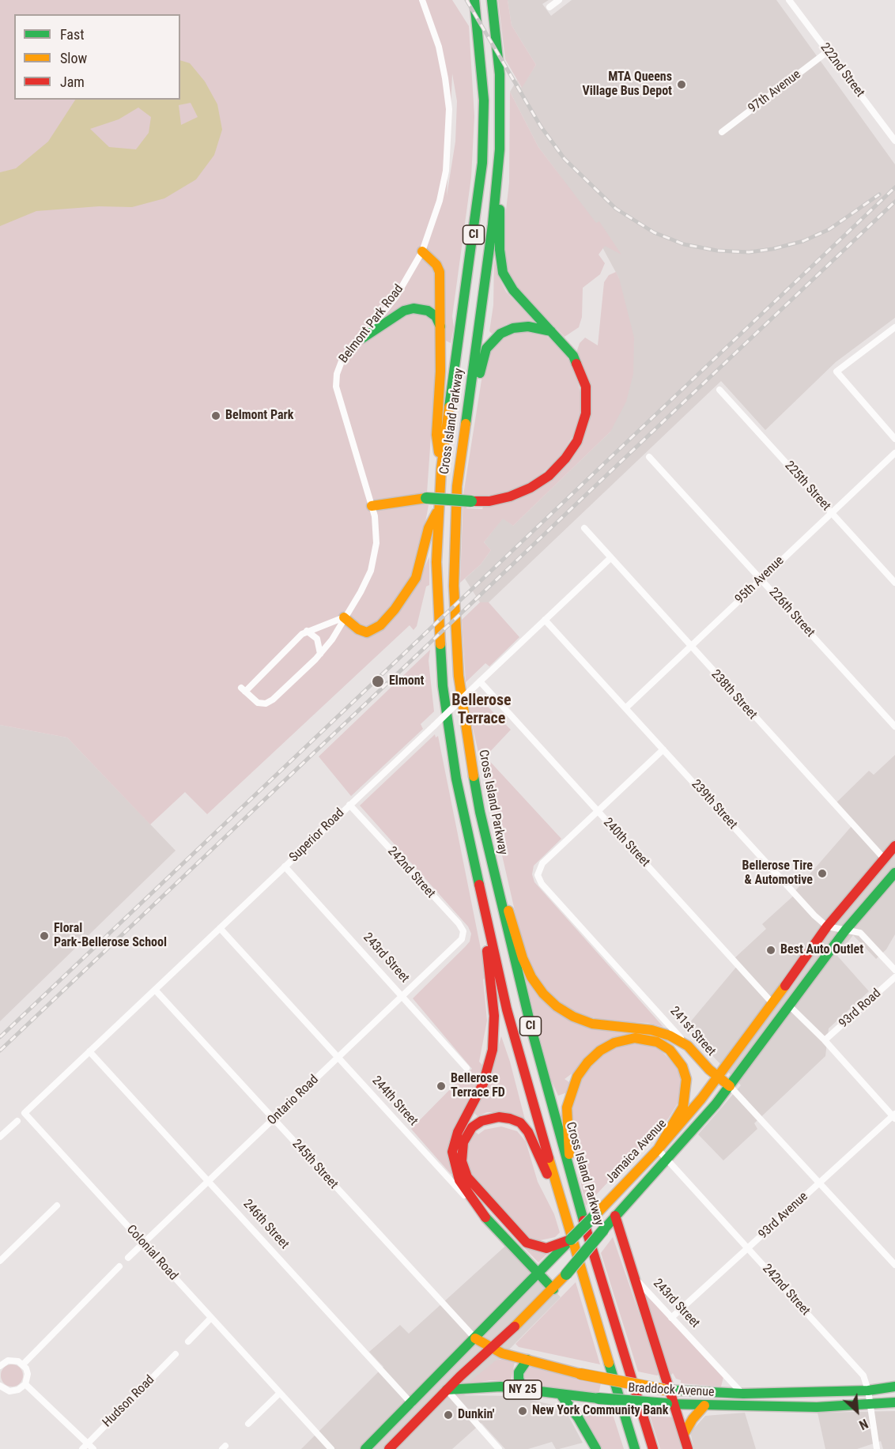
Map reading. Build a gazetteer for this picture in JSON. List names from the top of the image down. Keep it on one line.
{"streets":{"main road":["CI","Cross Island Parkway","243rd Street","241st Street","244th Street","Jamaica Avenue","246th Street","NY 25","Braddock Avenue"],"street":["222nd Street","97th Avenue","Belmont Park Road","225th Street","95th Avenue","226th Street","238th Street","239th Street","Superior Road","240th Street","242nd Street","93rd Road","Ontario Road","245th Street","93rd Avenue","Colonial Road","Hudson Road"]},"crossings":[["222nd Street","97th Avenue"],["225th Street","95th Avenue"],["95th Avenue","226th Street"],["95th Avenue","238th Street"],["95th Avenue","239th Street"],["238th Street","Superior Road"],["238th Street","Jamaica Avenue"],["239th Street","Superior Road"],["239th Street","Jamaica Avenue"],["Superior Road","240th Street"],["Superior Road","242nd Street"],["Superior Road","243rd Street"],["Superior Road","244th Street"],["Superior Road","245th Street"],["Superior Road","246th Street"],["Superior Road","Colonial Road"],["240th Street","241st Street"],["240th Street","Jamaica Avenue"],["242nd Street","Ontario Road"],["242nd Street","Jamaica Avenue"],["242nd Street","93rd Avenue"],["242nd Street","Braddock Avenue"],["243rd Street","Ontario Road"],["243rd Street","93rd Avenue"],["243rd Street","Braddock Avenue"],["241st Street","Jamaica Avenue"],["241st Street","93rd Avenue"],["Ontario Road","244th Street"],["Ontario Road","245th Street"],["Ontario Road","246th Street"],["Ontario Road","Colonial Road"],["245th Street","Braddock Avenue"]],"districts":["Bellerose Terrace"],"places":["MTA Queens Village Bus Depot","Belmont Park","Elmont","Bellerose Tire & Automotive","Floral Park-Bellerose School","Best Auto Outlet","Bellerose Terrace FD","New York Community Bank","Dunkin'"],"legend":["Fast","Slow","Jam"],"north":"bottom right"}
